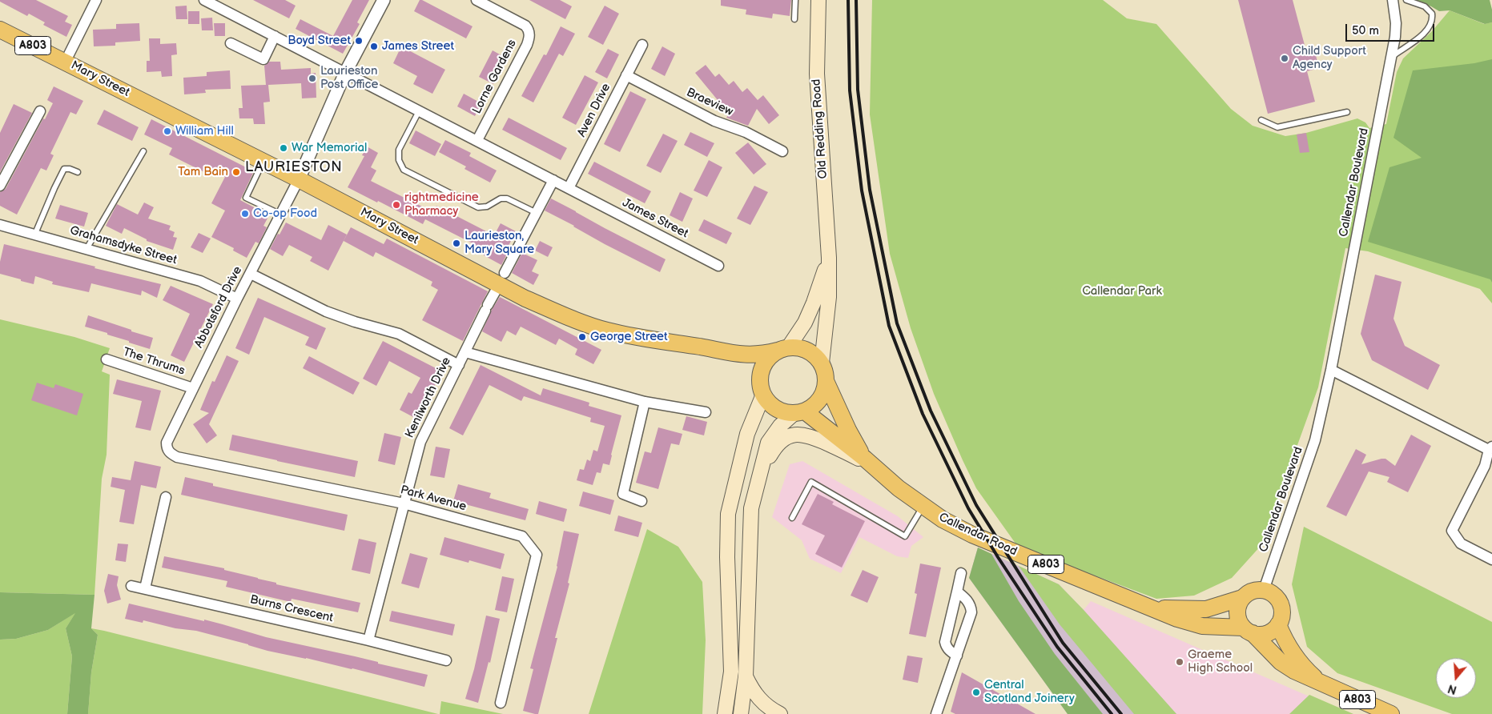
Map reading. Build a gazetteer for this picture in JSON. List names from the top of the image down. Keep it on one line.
{"streets":{"main road":["A803","Mary Street","Old Redding Road","Callendar Road"],"street":["Lorne Gardens","Braeview","Aven Drive","Callendar Boulevard","James Street","Grahamsdyke Street","Abbotsford Drive","The Thrums","Kenilworth Drive","Park Avenue","Burns Crescent"]},"crossings":[["A803","Mary Street"],["A803","Old Redding Road"],["A803","Callendar Boulevard"],["A803","Callendar Road"],["Lorne Gardens","James Street"],["Mary Street","Old Redding Road"],["Mary Street","Abbotsford Drive"],["Mary Street","Kenilworth Drive"],["Mary Street","Callendar Road"],["Braeview","Aven Drive"],["Aven Drive","James Street"],["Old Redding Road","Callendar Road"],["Callendar Boulevard","Callendar Road"],["Grahamsdyke Street","Abbotsford Drive"],["Abbotsford Drive","The Thrums"],["Abbotsford Drive","Park Avenue"],["Kenilworth Drive","Park Avenue"],["Kenilworth Drive","Burns Crescent"]],"districts":["LAURIESTON"],"parks":["Callendar Park"],"places":["Boyd Street","James Street","Child Support Agency","Laurieston Post Office","William Hill","War Memorial","Tam Bain","rightmedicine Pharmacy","Co-op Food","Laurieston, Mary Square","George Street","Graeme High School","Central Scotland Joinery"],"scale_bar":"50 m","north":"bottom"}
